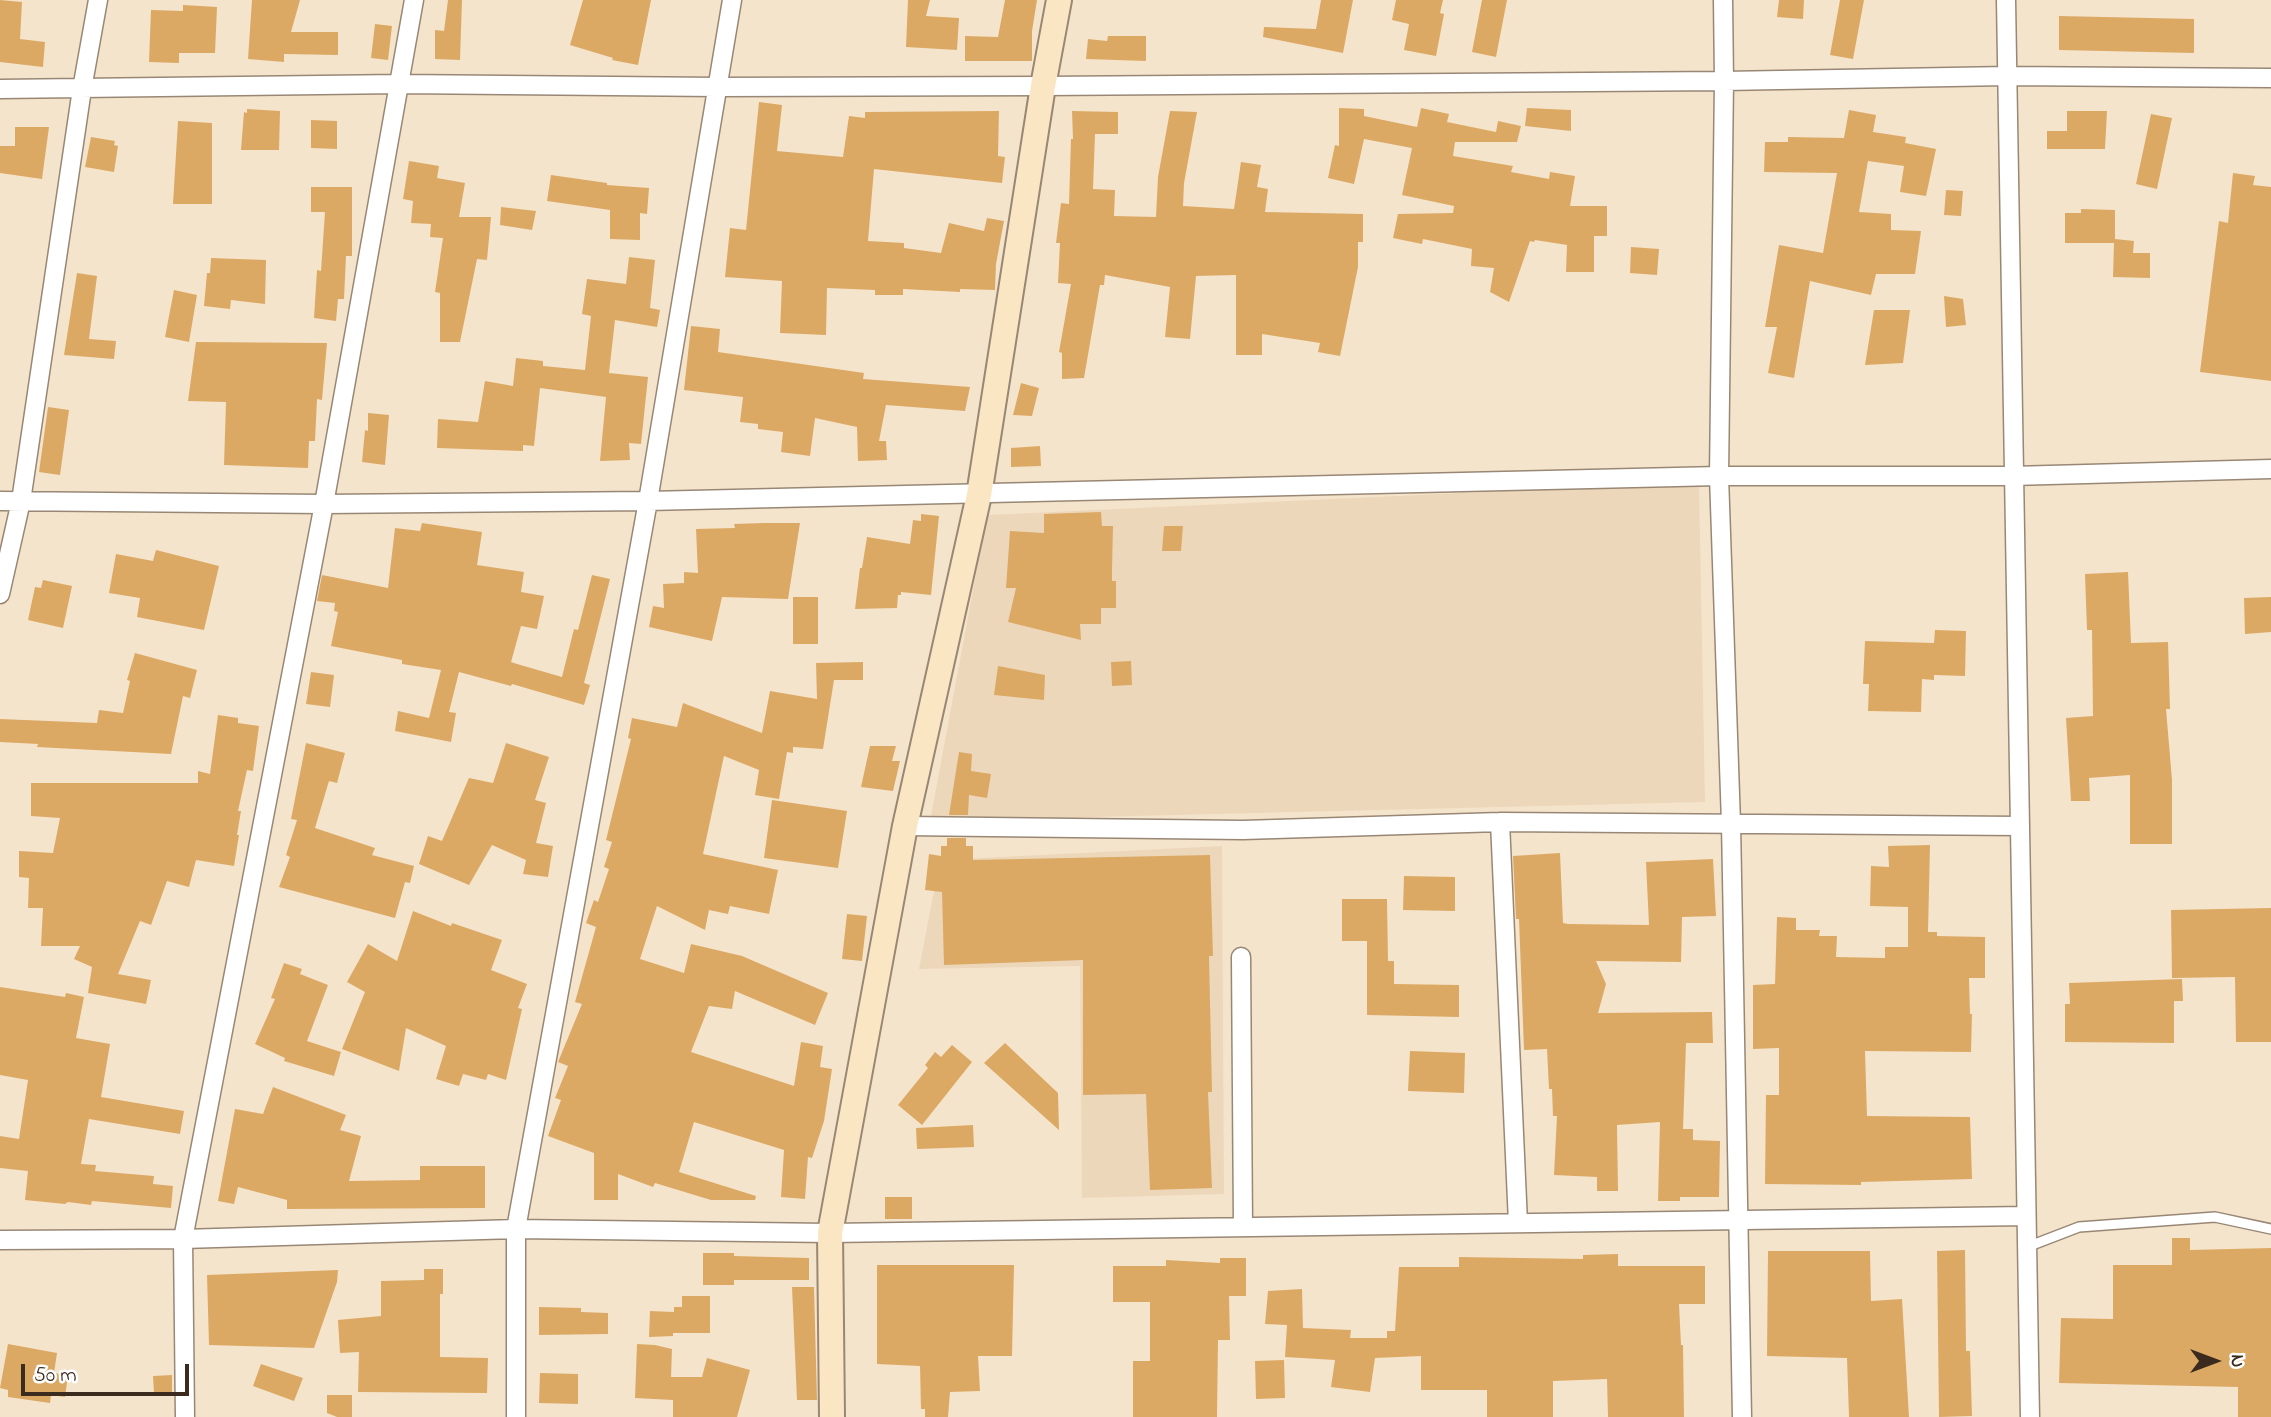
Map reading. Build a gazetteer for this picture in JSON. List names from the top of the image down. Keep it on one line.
{"scale_bar":"50 m","north":"right"}
